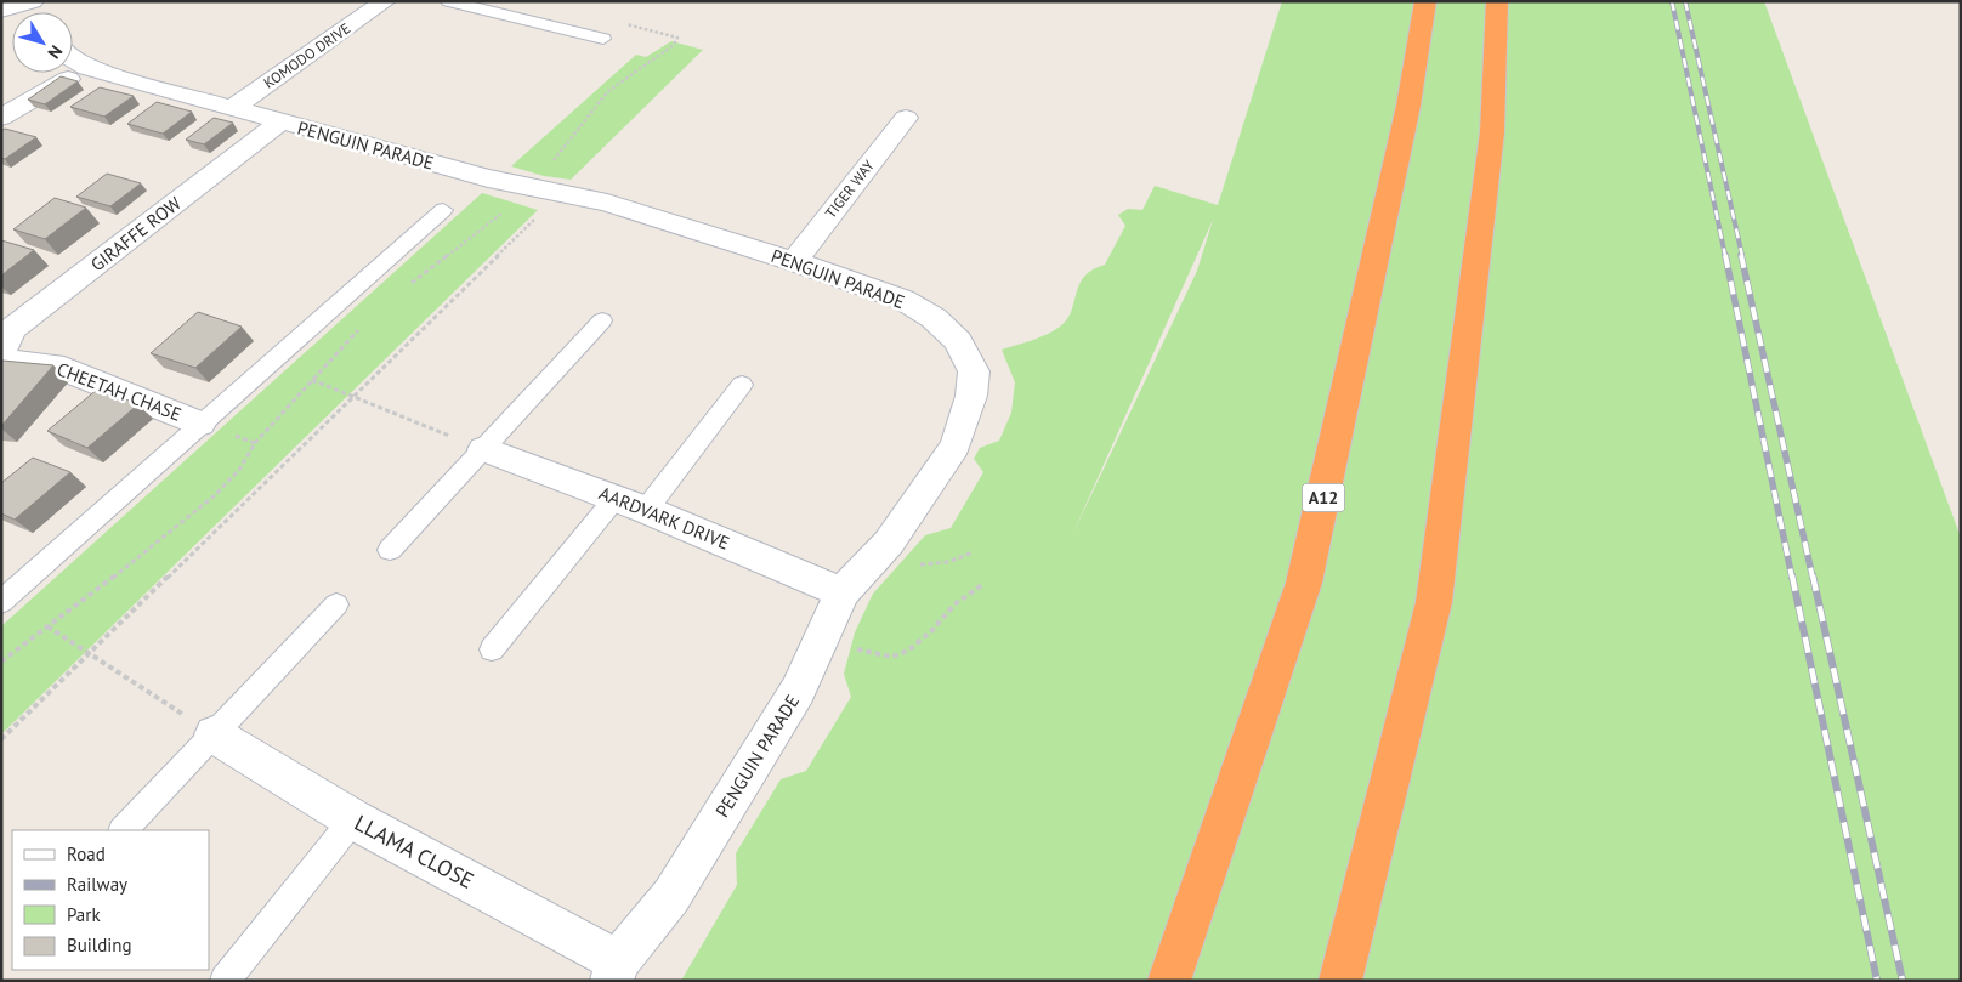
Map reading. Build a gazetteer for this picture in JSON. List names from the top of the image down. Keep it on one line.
{"streets":{"highway":["A12"],"street":["KOMODO DRIVE","PENGUIN PARADE","TIGER WAY","GIRAFFE ROW","CHEETAH CHASE","AARDVARK DRIVE","LLAMA CLOSE"]},"crossings":[["KOMODO DRIVE","PENGUIN PARADE"],["PENGUIN PARADE","TIGER WAY"],["PENGUIN PARADE","GIRAFFE ROW"],["PENGUIN PARADE","AARDVARK DRIVE"],["PENGUIN PARADE","LLAMA CLOSE"]],"legend":["Road","Railway","Park","Building"],"north":"bottom right"}
